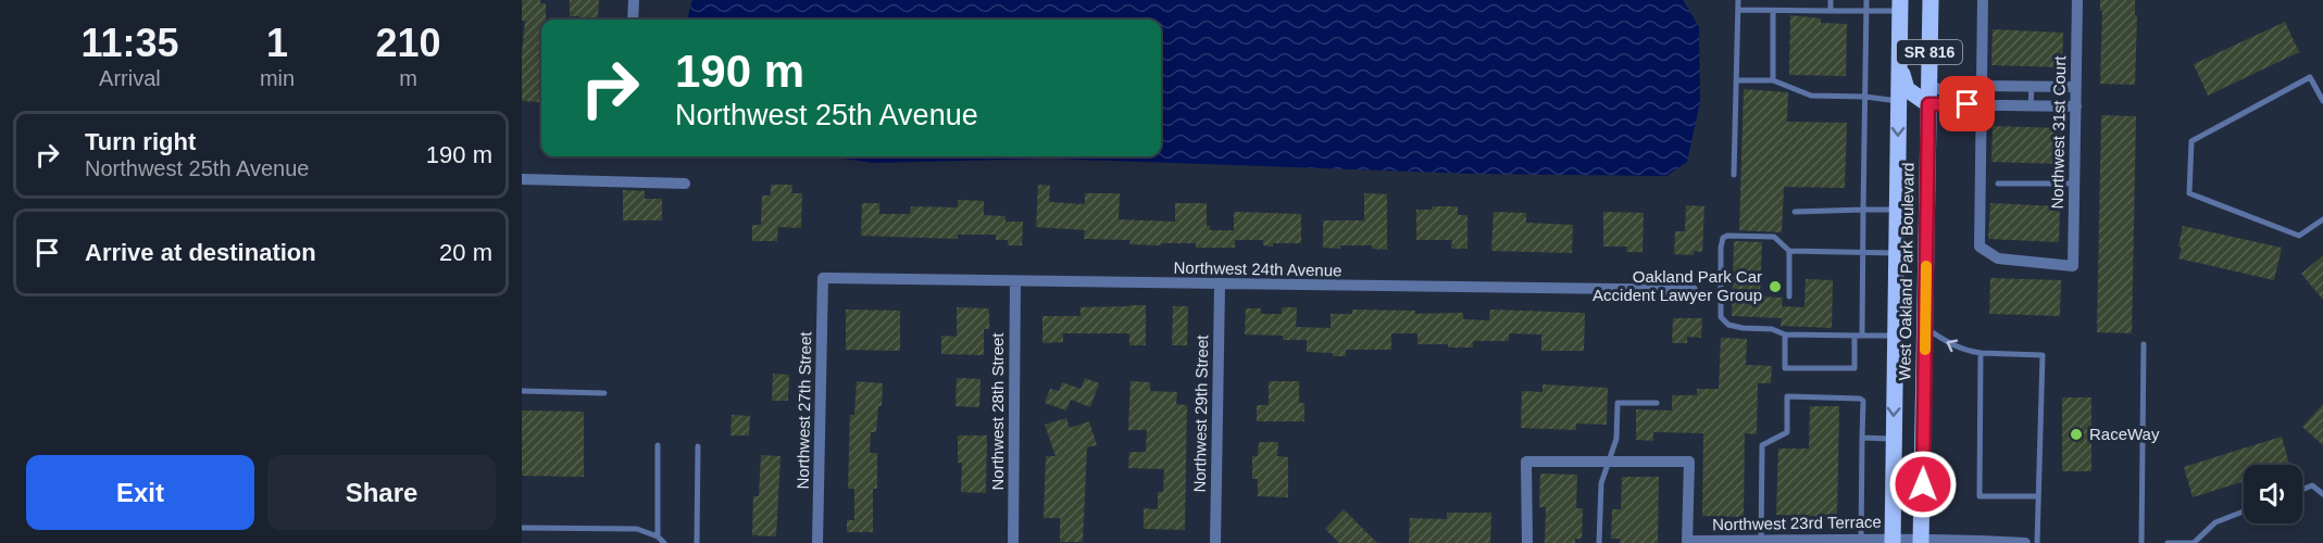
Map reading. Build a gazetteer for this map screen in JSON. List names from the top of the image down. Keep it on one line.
{"streets":{"main road":["SR 816","West Oakland Park Boulevard"],"street":["Northwest 31st Court","Northwest 24th Avenue","Northwest 27th Street","Northwest 28th Street","Northwest 29th Street","Northwest 23rd Terrace"]},"crossings":[["Northwest 24th Avenue","Northwest 27th Street"],["Northwest 24th Avenue","Northwest 28th Street"],["Northwest 24th Avenue","Northwest 29th Street"],["West Oakland Park Boulevard","Northwest 23rd Terrace"]],"places":["Oakland Park Car Accident Lawyer Group","RaceWay"],"page":{"eta":["11:35","Arrival","1","min","210","m"],"turn":["190 m","Northwest 25th Avenue"],"list":[{"name":"Turn right","note":"Northwest 25th Avenue","value":"190 m"},{"name":"Arrive at destination","value":"20 m"}],"buttons":["Exit","Share"]}}
